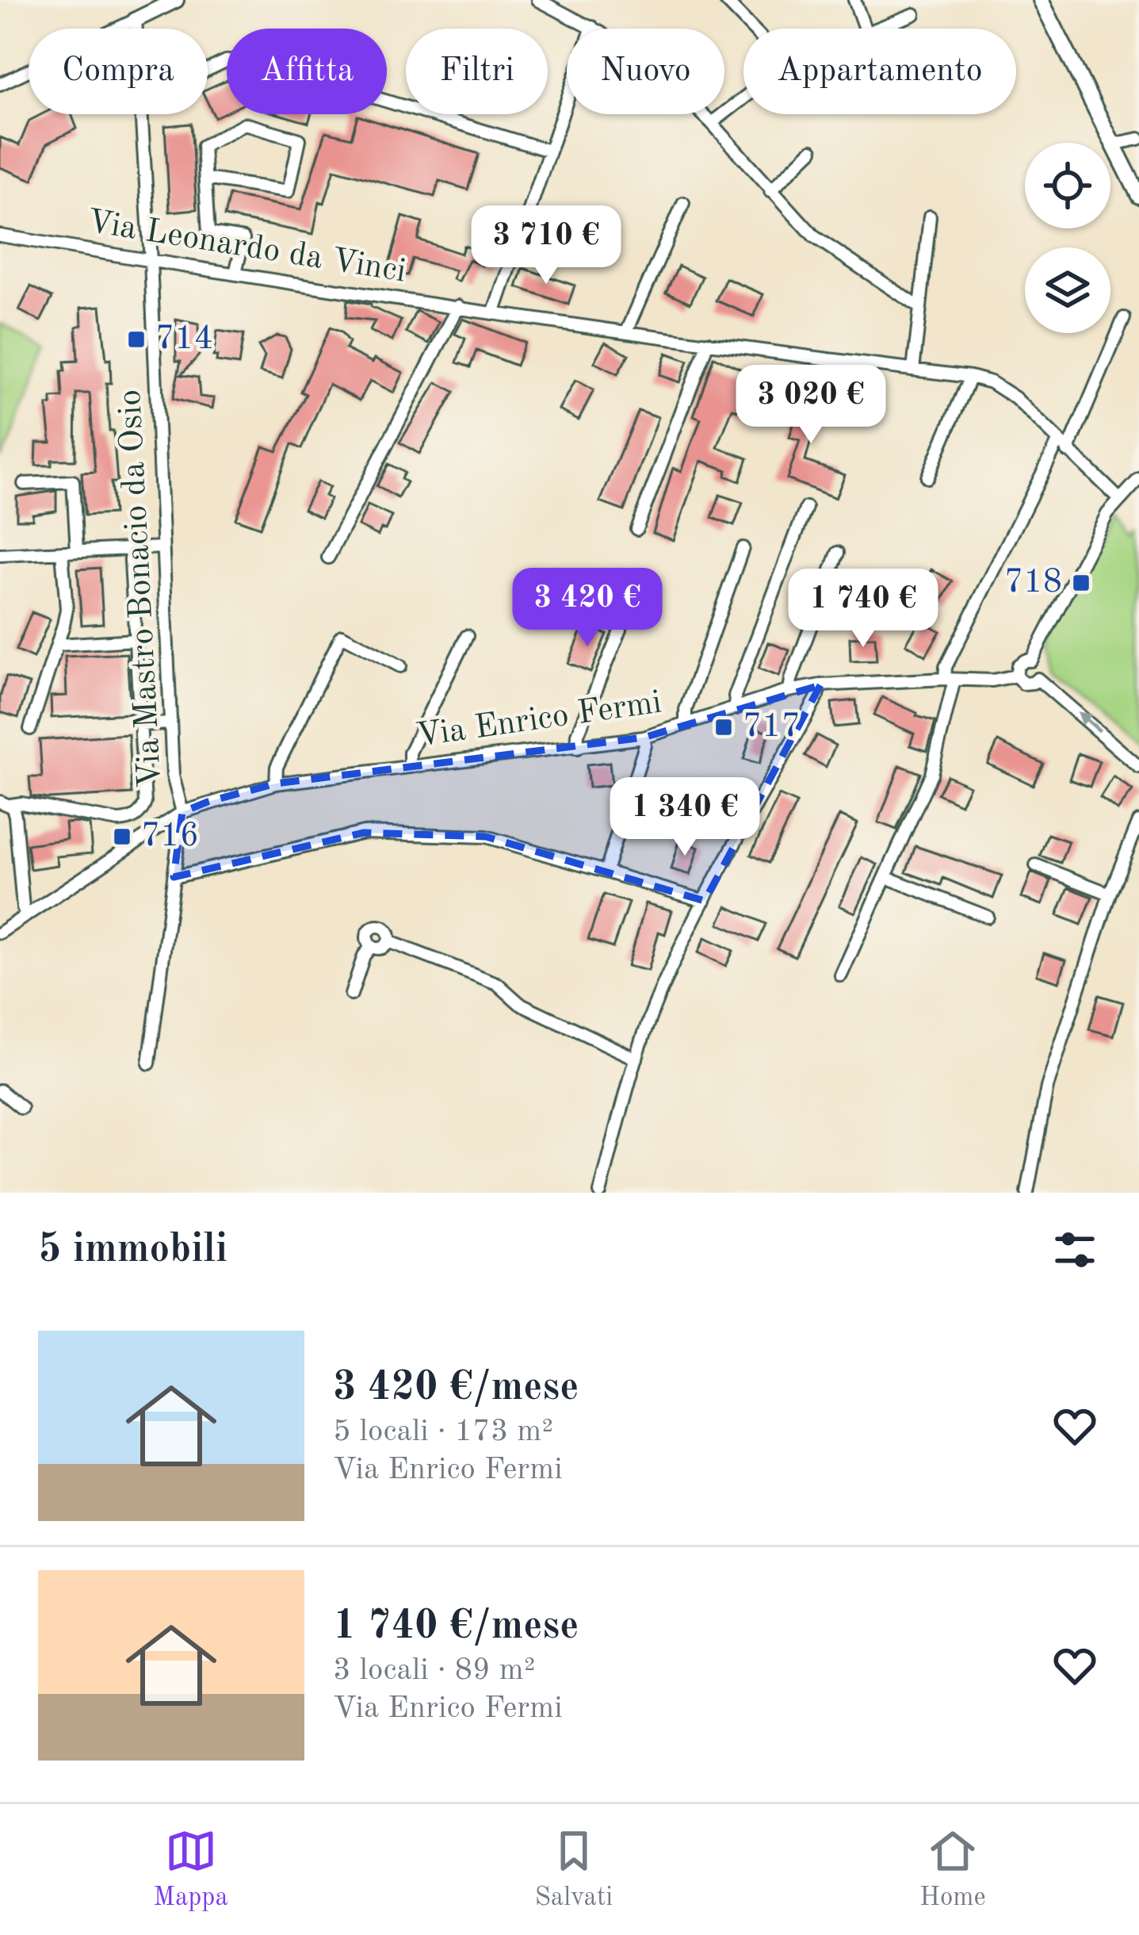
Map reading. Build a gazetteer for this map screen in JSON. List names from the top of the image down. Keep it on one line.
{"streets":{"street":["Via Leonardo da Vinci","Via Mastro Bonacio da Osio","Via Enrico Fermi"]},"crossings":[["Via Leonardo da Vinci","Via Mastro Bonacio da Osio"],["Via Mastro Bonacio da Osio","Via Enrico Fermi"]],"places":{"transit":["714","718","717","716"]},"page":{"chip":["Compra","Affitta","Filtri","Nuovo","Appartamento"],"price":["3 710 €","3 020 €","3 420 €","1 740 €","1 340 €"],"heading":"5 immobili","list":[{"name":"3 420 €/mese","note":"5 locali · 173 m² · Via Enrico Fermi"},{"name":"1 740 €/mese","note":"3 locali · 89 m² · Via Enrico Fermi"}],"tabs":["Mappa","Salvati","Home"]}}
